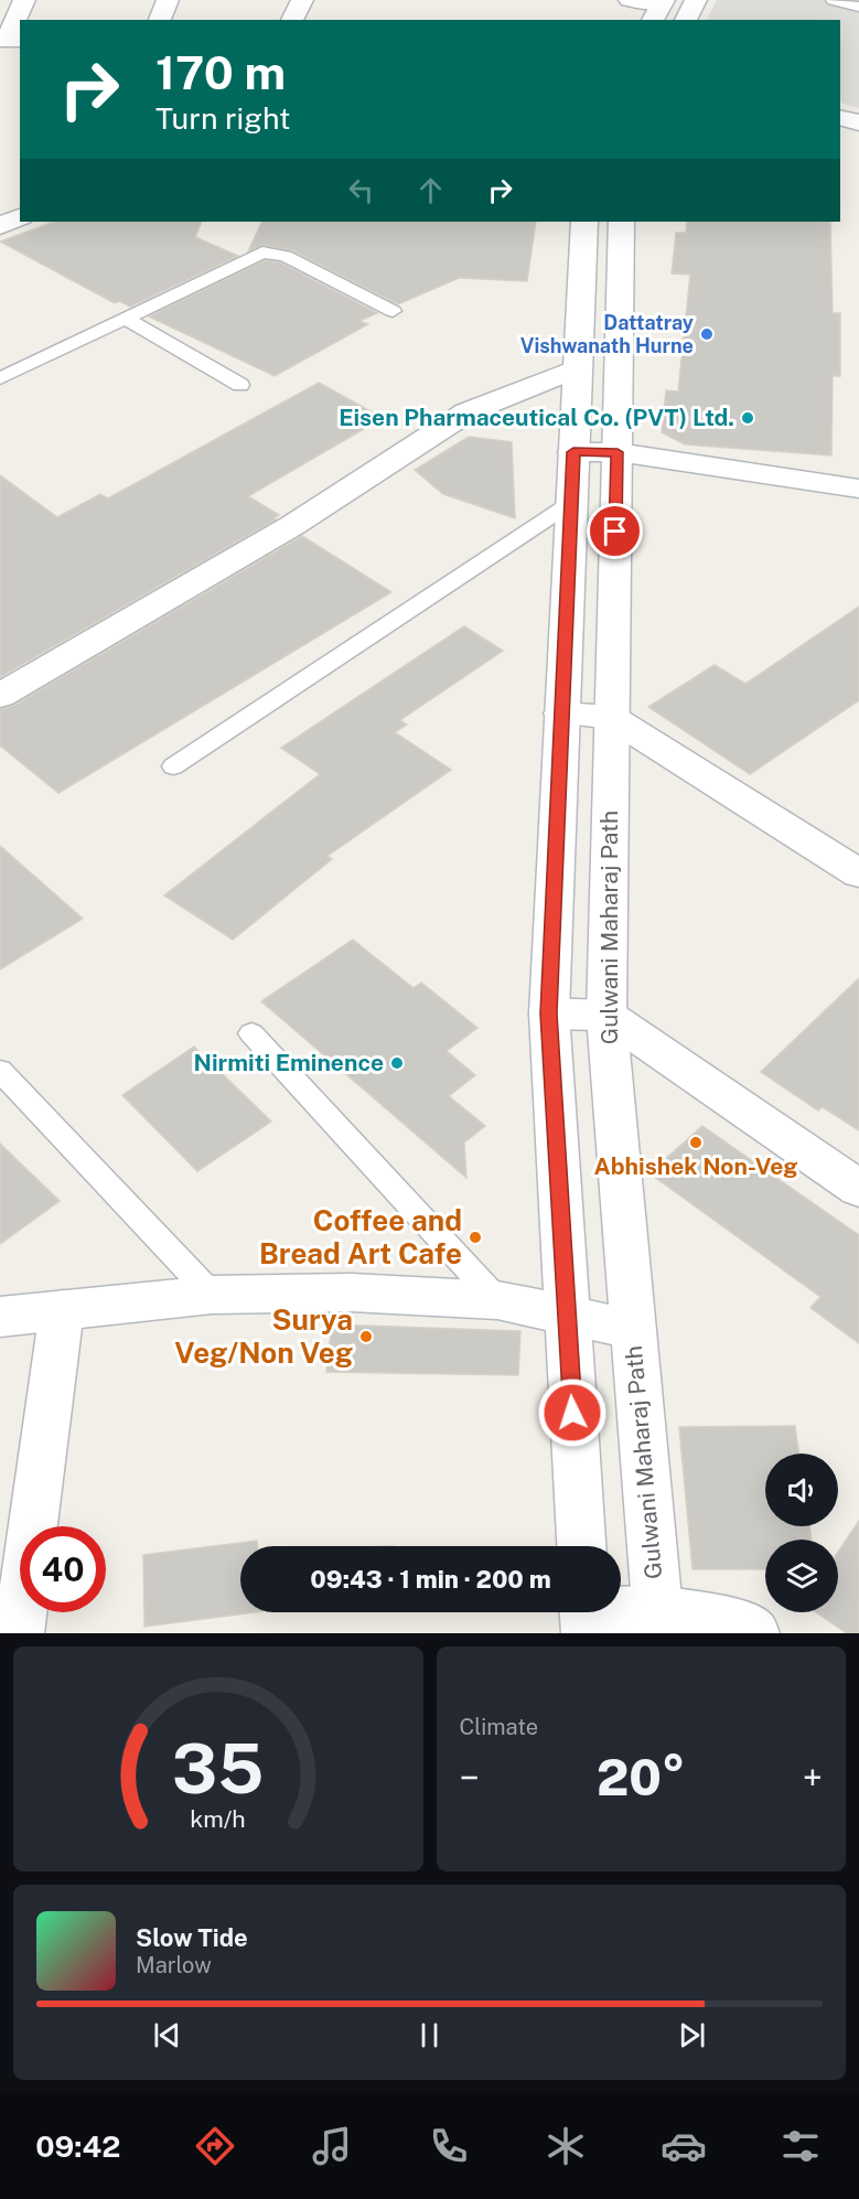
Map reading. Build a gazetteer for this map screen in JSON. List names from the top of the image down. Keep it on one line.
{"streets":{"street":["Gulwani Maharaj Path"]},"places":["Dattatray Vishwanath Hurne","Eisen Pharmaceutical Co. (PVT) Ltd.","Nirmiti Eminence","Abhishek Non-Veg","Coffee and Bread Art Cafe","Surya Veg/Non Veg"],"page":{"turn":["170 m","Turn right"],"limit":"40","trip":"09:43 · 1 min · 200 m","tile":"Climate","heat":["−","20°","+"],"song":["Slow Tide","Marlow"],"tabs":"09:42","gauge":["35","km/h"]}}
